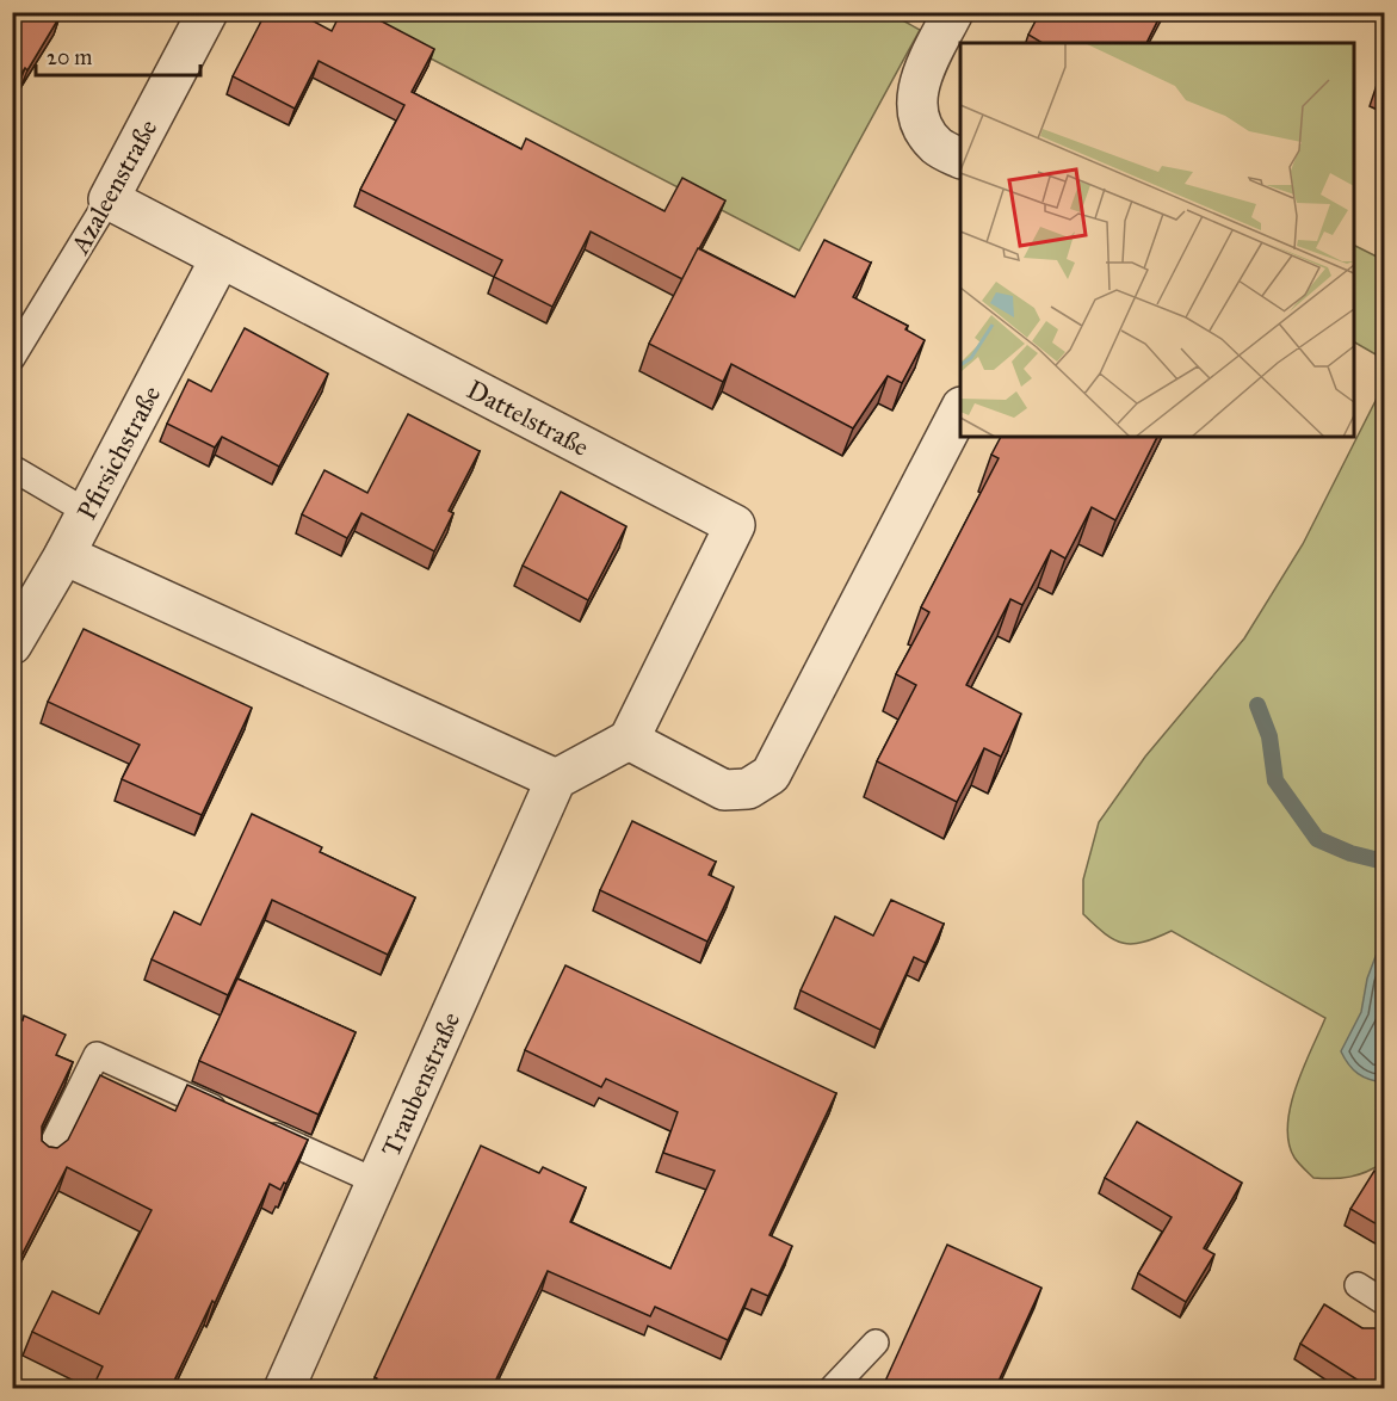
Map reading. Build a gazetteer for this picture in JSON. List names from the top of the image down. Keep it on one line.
{"streets":{"street":["Azaleenstraße","Dattelstraße","Pfirsichstraße","Traubenstraße"]},"crossings":[["Azaleenstraße","Dattelstraße"],["Dattelstraße","Pfirsichstraße"]],"scale_bar":"20 m"}
